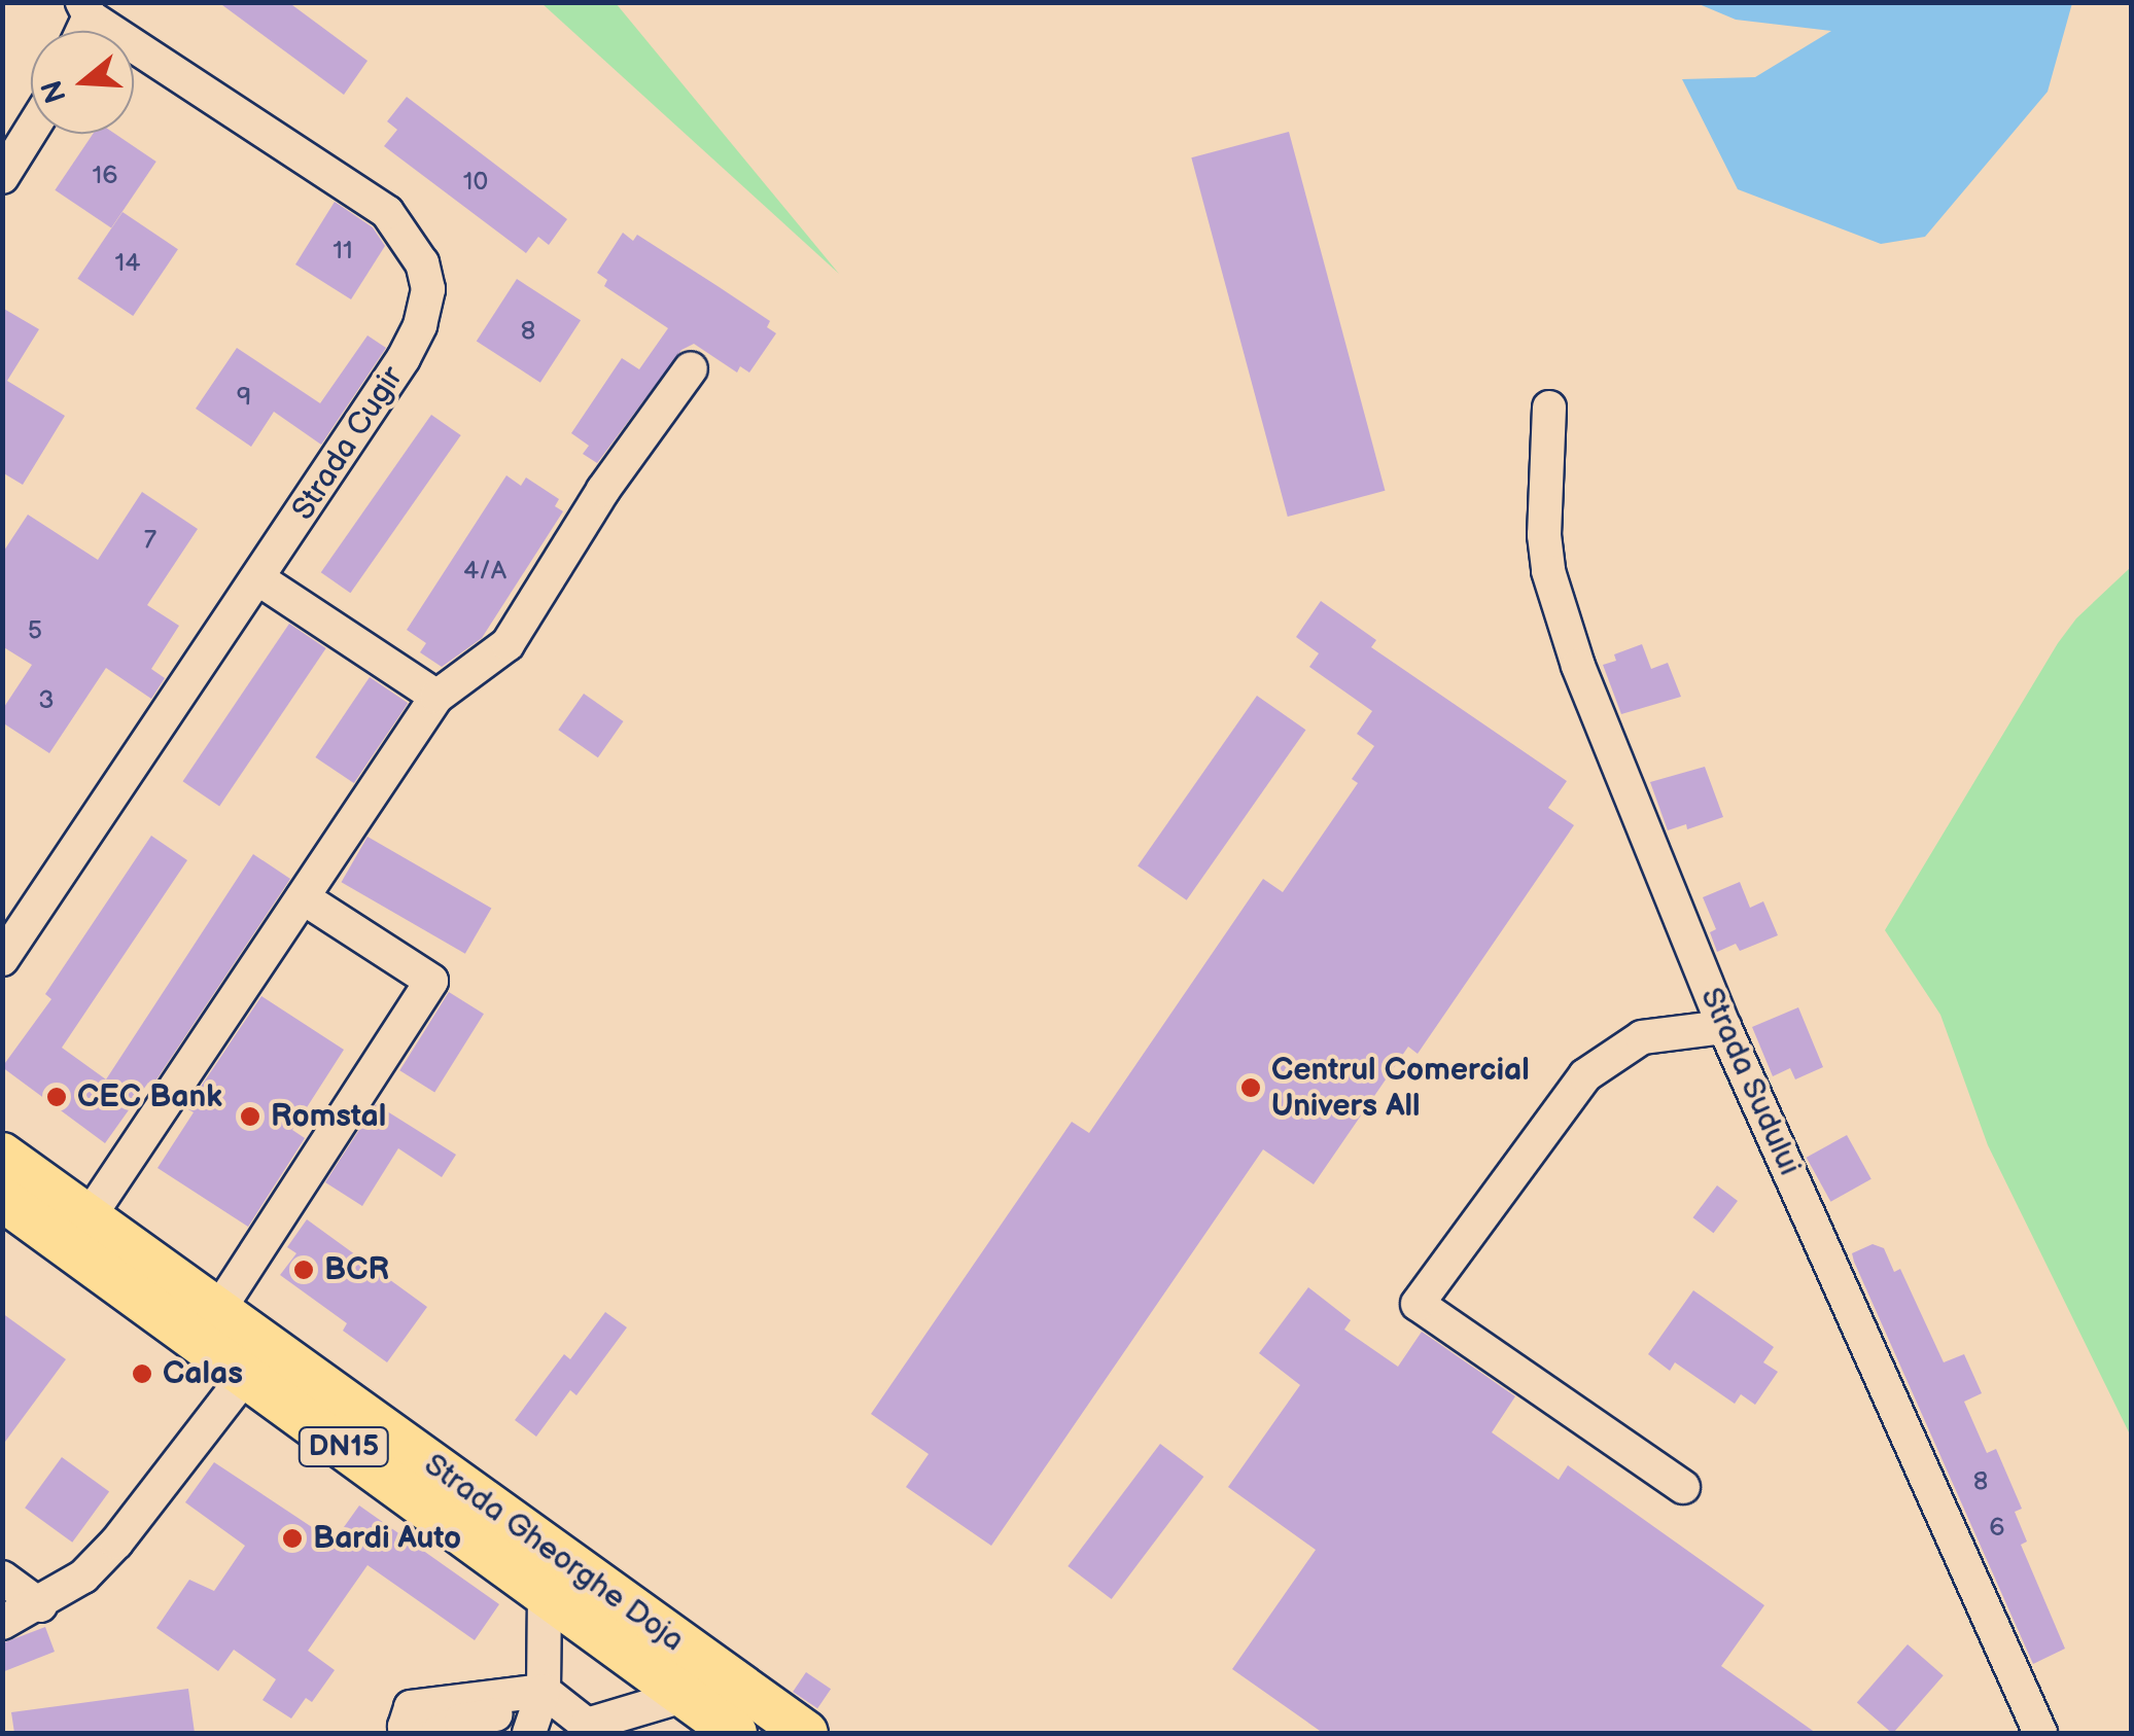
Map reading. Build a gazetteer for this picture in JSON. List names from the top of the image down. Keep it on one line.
{"streets":{"main road":["DN15","Strada Gheorghe Doja"],"street":["Strada Cugir","Strada Sudului"]},"places":["Centrul Comercial Univers All","CEC Bank","Romstal","BCR","Calas","Bardi Auto"],"house_numbers":["16","10","11","14","8","9","7","4/A","5","3","8","6"],"north":"left"}
